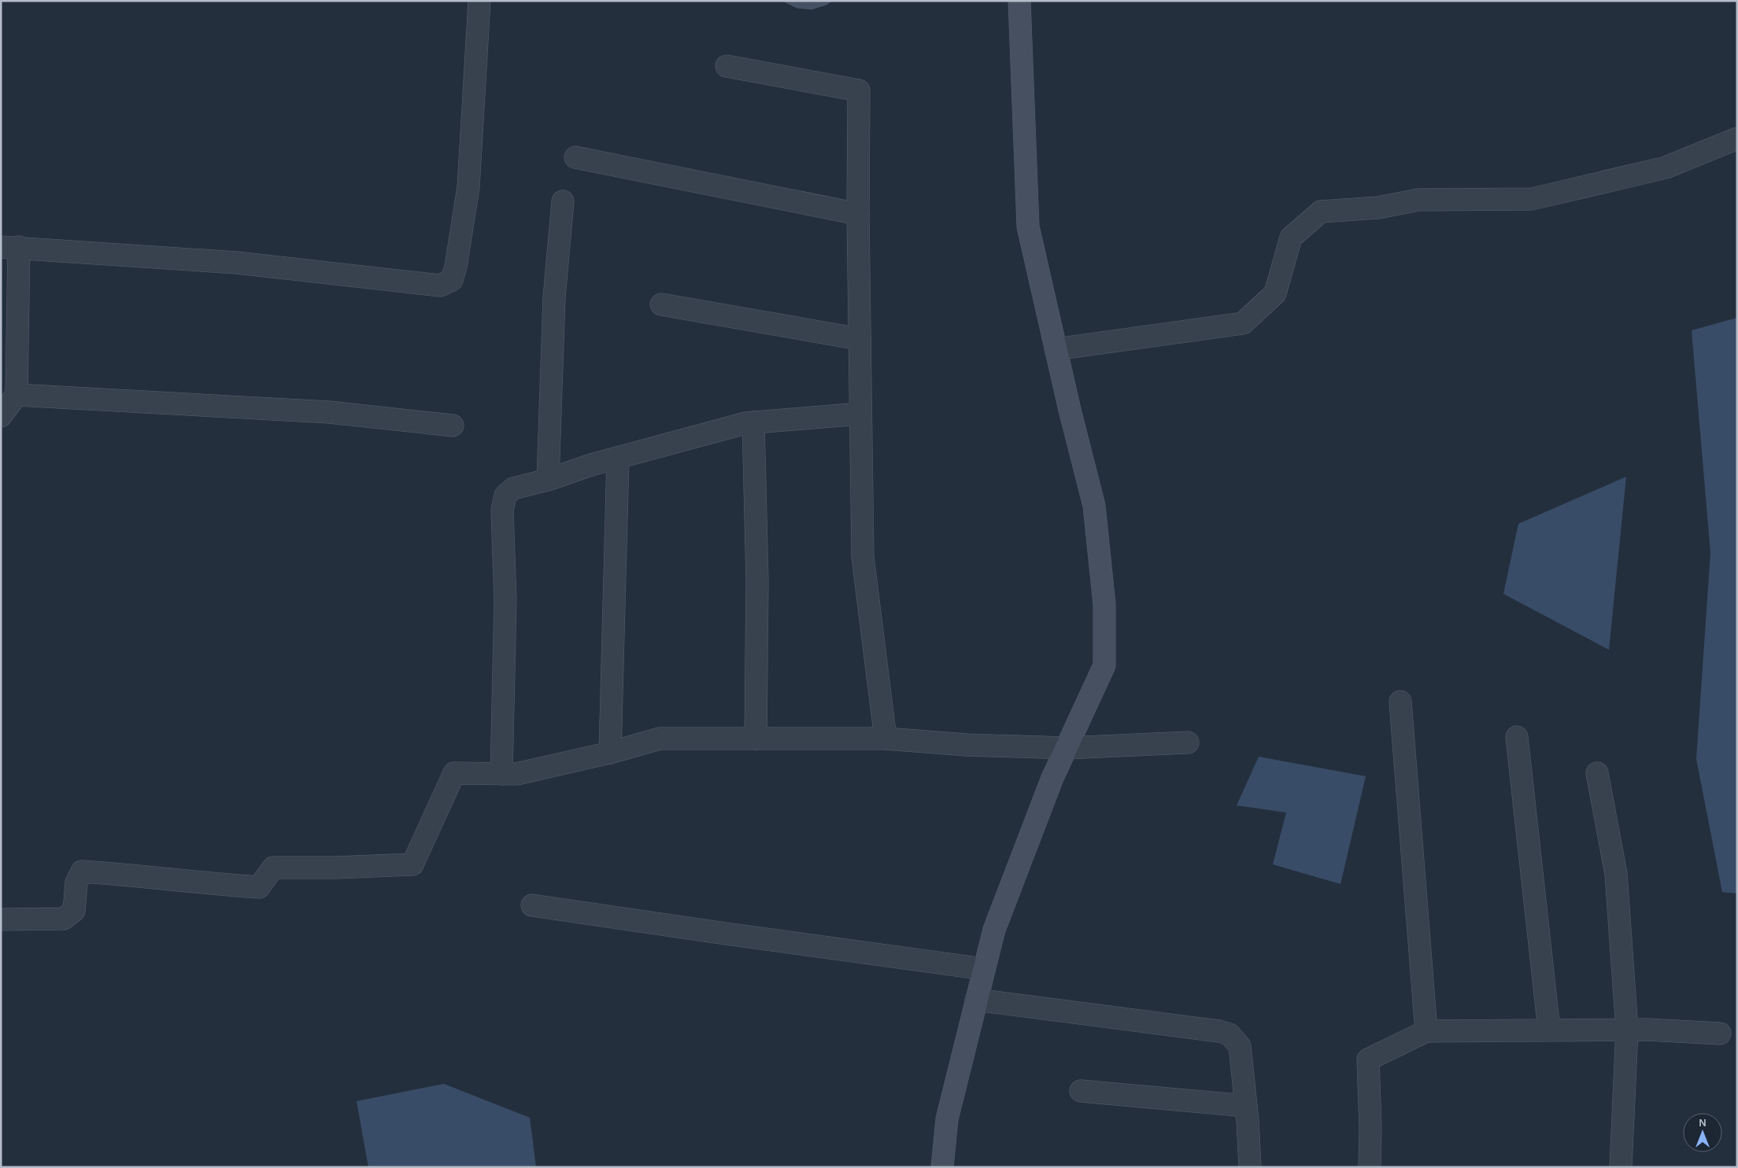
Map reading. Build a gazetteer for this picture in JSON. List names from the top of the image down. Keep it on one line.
{"north":"top"}
